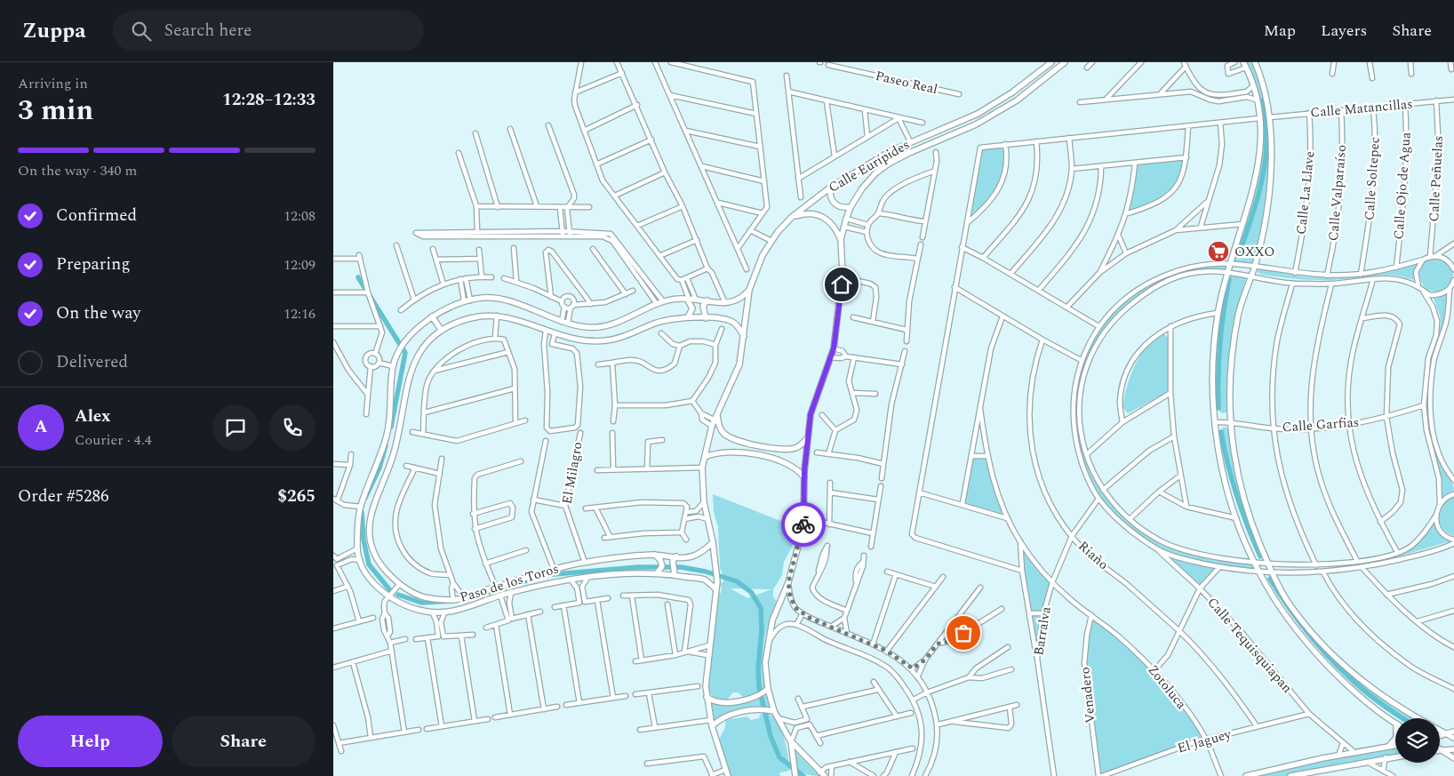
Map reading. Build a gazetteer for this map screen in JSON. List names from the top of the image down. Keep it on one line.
{"streets":{"street":["Paseo Real","Calle Matancillas","Calle Eurípides","Calle Soltepec","Calle Peñuelas","Calle Ojo de Agua","Calle La Llave","Calle Valparaíso","Calle Garfias","El Milagro","Riaño","Paso de los Toros","Barralva","Calle Tequisquiapan","Zotoluca","Venadero","El Jaguey"]},"crossings":[["Calle Matancillas","Calle Soltepec"],["Calle Matancillas","Calle Peñuelas"],["Calle Matancillas","Calle Ojo de Agua"],["Calle Matancillas","Calle La Llave"],["Calle Matancillas","Calle Valparaíso"],["Calle Eurípides","Paso de los Toros"],["El Milagro","Paso de los Toros"],["Riaño","Barralva"],["Riaño","El Jaguey"],["Barralva","Zotoluca"],["Calle Tequisquiapan","El Jaguey"],["Zotoluca","Venadero"],["Zotoluca","El Jaguey"]],"places":{"supermarket":["OXXO"]},"page":{"header":"Zuppa","search":"Search here","nav":["Map","Layers","Share"],"heading":["3 min","Arriving in","12:28–12:33"],"panel":["Alex","Courier · 4.4","Order #5286","$265"],"bar":"On the way · 340 m","list":[["Confirmed","12:08"],["Preparing","12:09"],["On the way","12:16"],"Delivered"],"round":"A","buttons":["Help","Share"]}}
